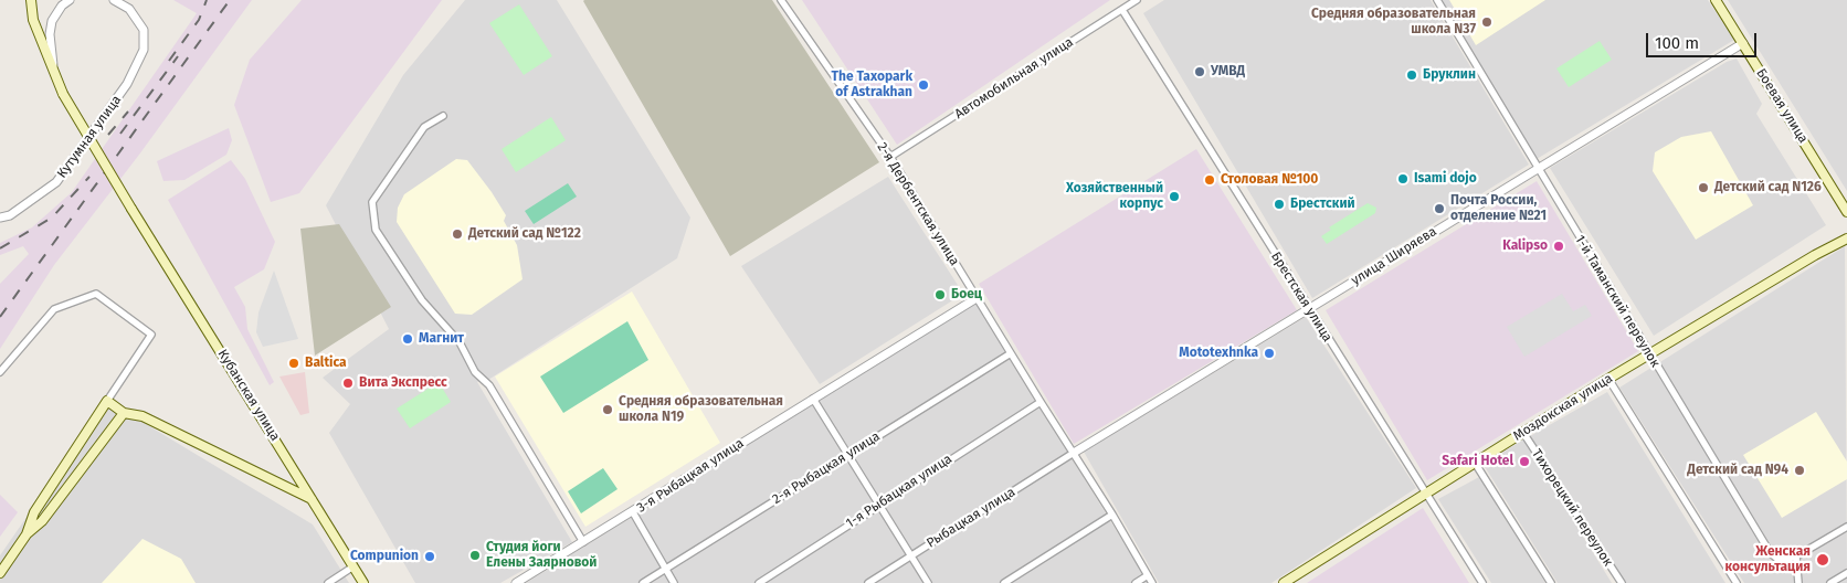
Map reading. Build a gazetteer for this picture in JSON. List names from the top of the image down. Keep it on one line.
{"streets":{"main road":["Боевая улица","Кубанская улица","Моздокская улица"],"street":["Автомобильная улица","Кутумная улица","2-я Дербентская улица","улица Ширяева","Брестская улица","1-й Таманский переулок","2-я Рыбацкая улица","3-я Рыбацкая улица","1-я Рыбацкая улица","Тихорецкий переулок","Рыбацкая улица"]},"crossings":[["Автомобильная улица","2-я Дербентская улица"],["Автомобильная улица","Брестская улица"],["Боевая улица","улица Ширяева"],["2-я Дербентская улица","улица Ширяева"],["2-я Дербентская улица","2-я Рыбацкая улица"],["2-я Дербентская улица","3-я Рыбацкая улица"],["2-я Дербентская улица","1-я Рыбацкая улица"],["2-я Дербентская улица","Рыбацкая улица"],["улица Ширяева","Брестская улица"],["улица Ширяева","1-й Таманский переулок"],["улица Ширяева","Рыбацкая улица"],["Брестская улица","Моздокская улица"],["1-й Таманский переулок","Моздокская улица"],["Моздокская улица","Тихорецкий переулок"]],"places":["Средняя образовательная школа N37","УМВД","Бруклин","The Taxopark of Astrakhan","Isami dojo","Столовая №100","Детский сад N126","Хозяйственный корпус","Брестский","Почта России, отделение №21","Детский сад №122","Kalipso","Боец","Магнит","Mototexhnka","Baltica","Вита Экспресс","Средняя образовательная школа N19","Safari Hotel","Детский сад N94","Студия йоги Елены Заярновой","Compunion","Женская консультация"],"scale_bar":"100 m"}
